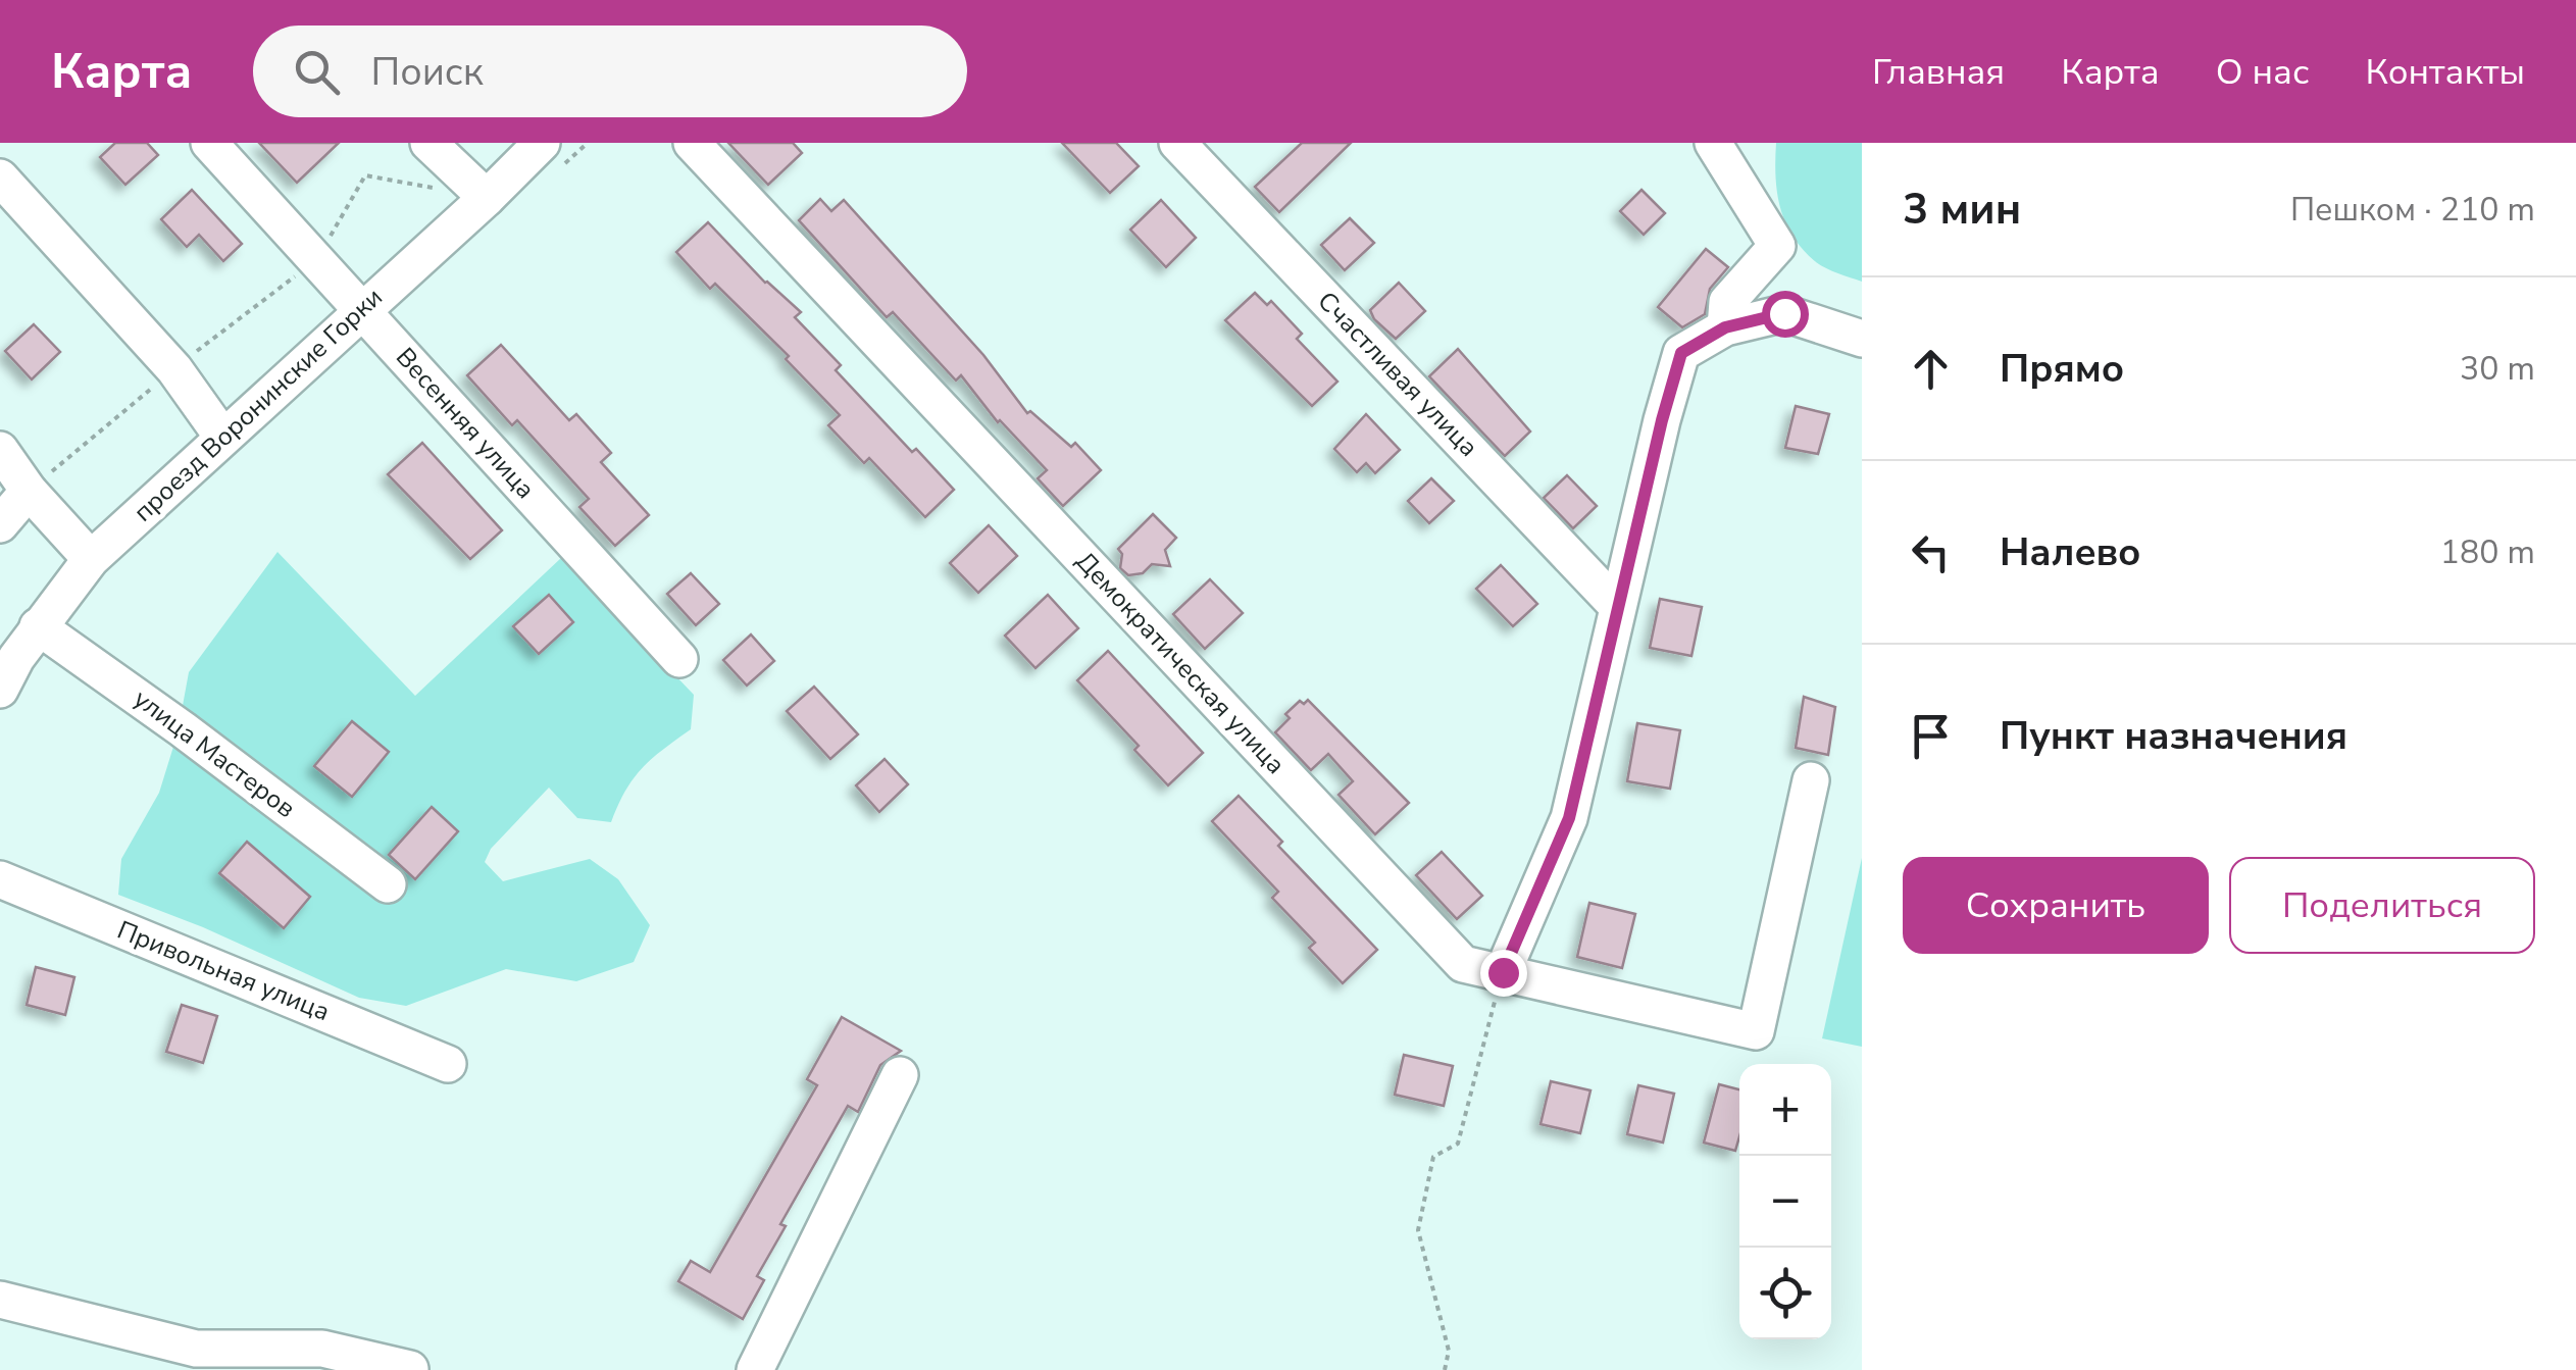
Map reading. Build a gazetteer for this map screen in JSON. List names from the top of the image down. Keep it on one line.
{"streets":{"street":["Счастливая улица","проезд Воронинские Горки","Весенняя улица","Демократическая улица","улица Мастеров","Привольная улица"]},"crossings":[["проезд Воронинские Горки","Весенняя улица"],["проезд Воронинские Горки","улица Мастеров"]],"page":{"header":"Карта","search":"Поиск","nav":["Главная","Карта","О нас","Контакты"],"heading":["3 мин","Пешком · 210 m"],"list":[["Прямо","30 m"],["Налево","180 m"],"Пункт назначения"],"buttons":["Сохранить","Поделиться"],"map_buttons":["+","−"]}}
